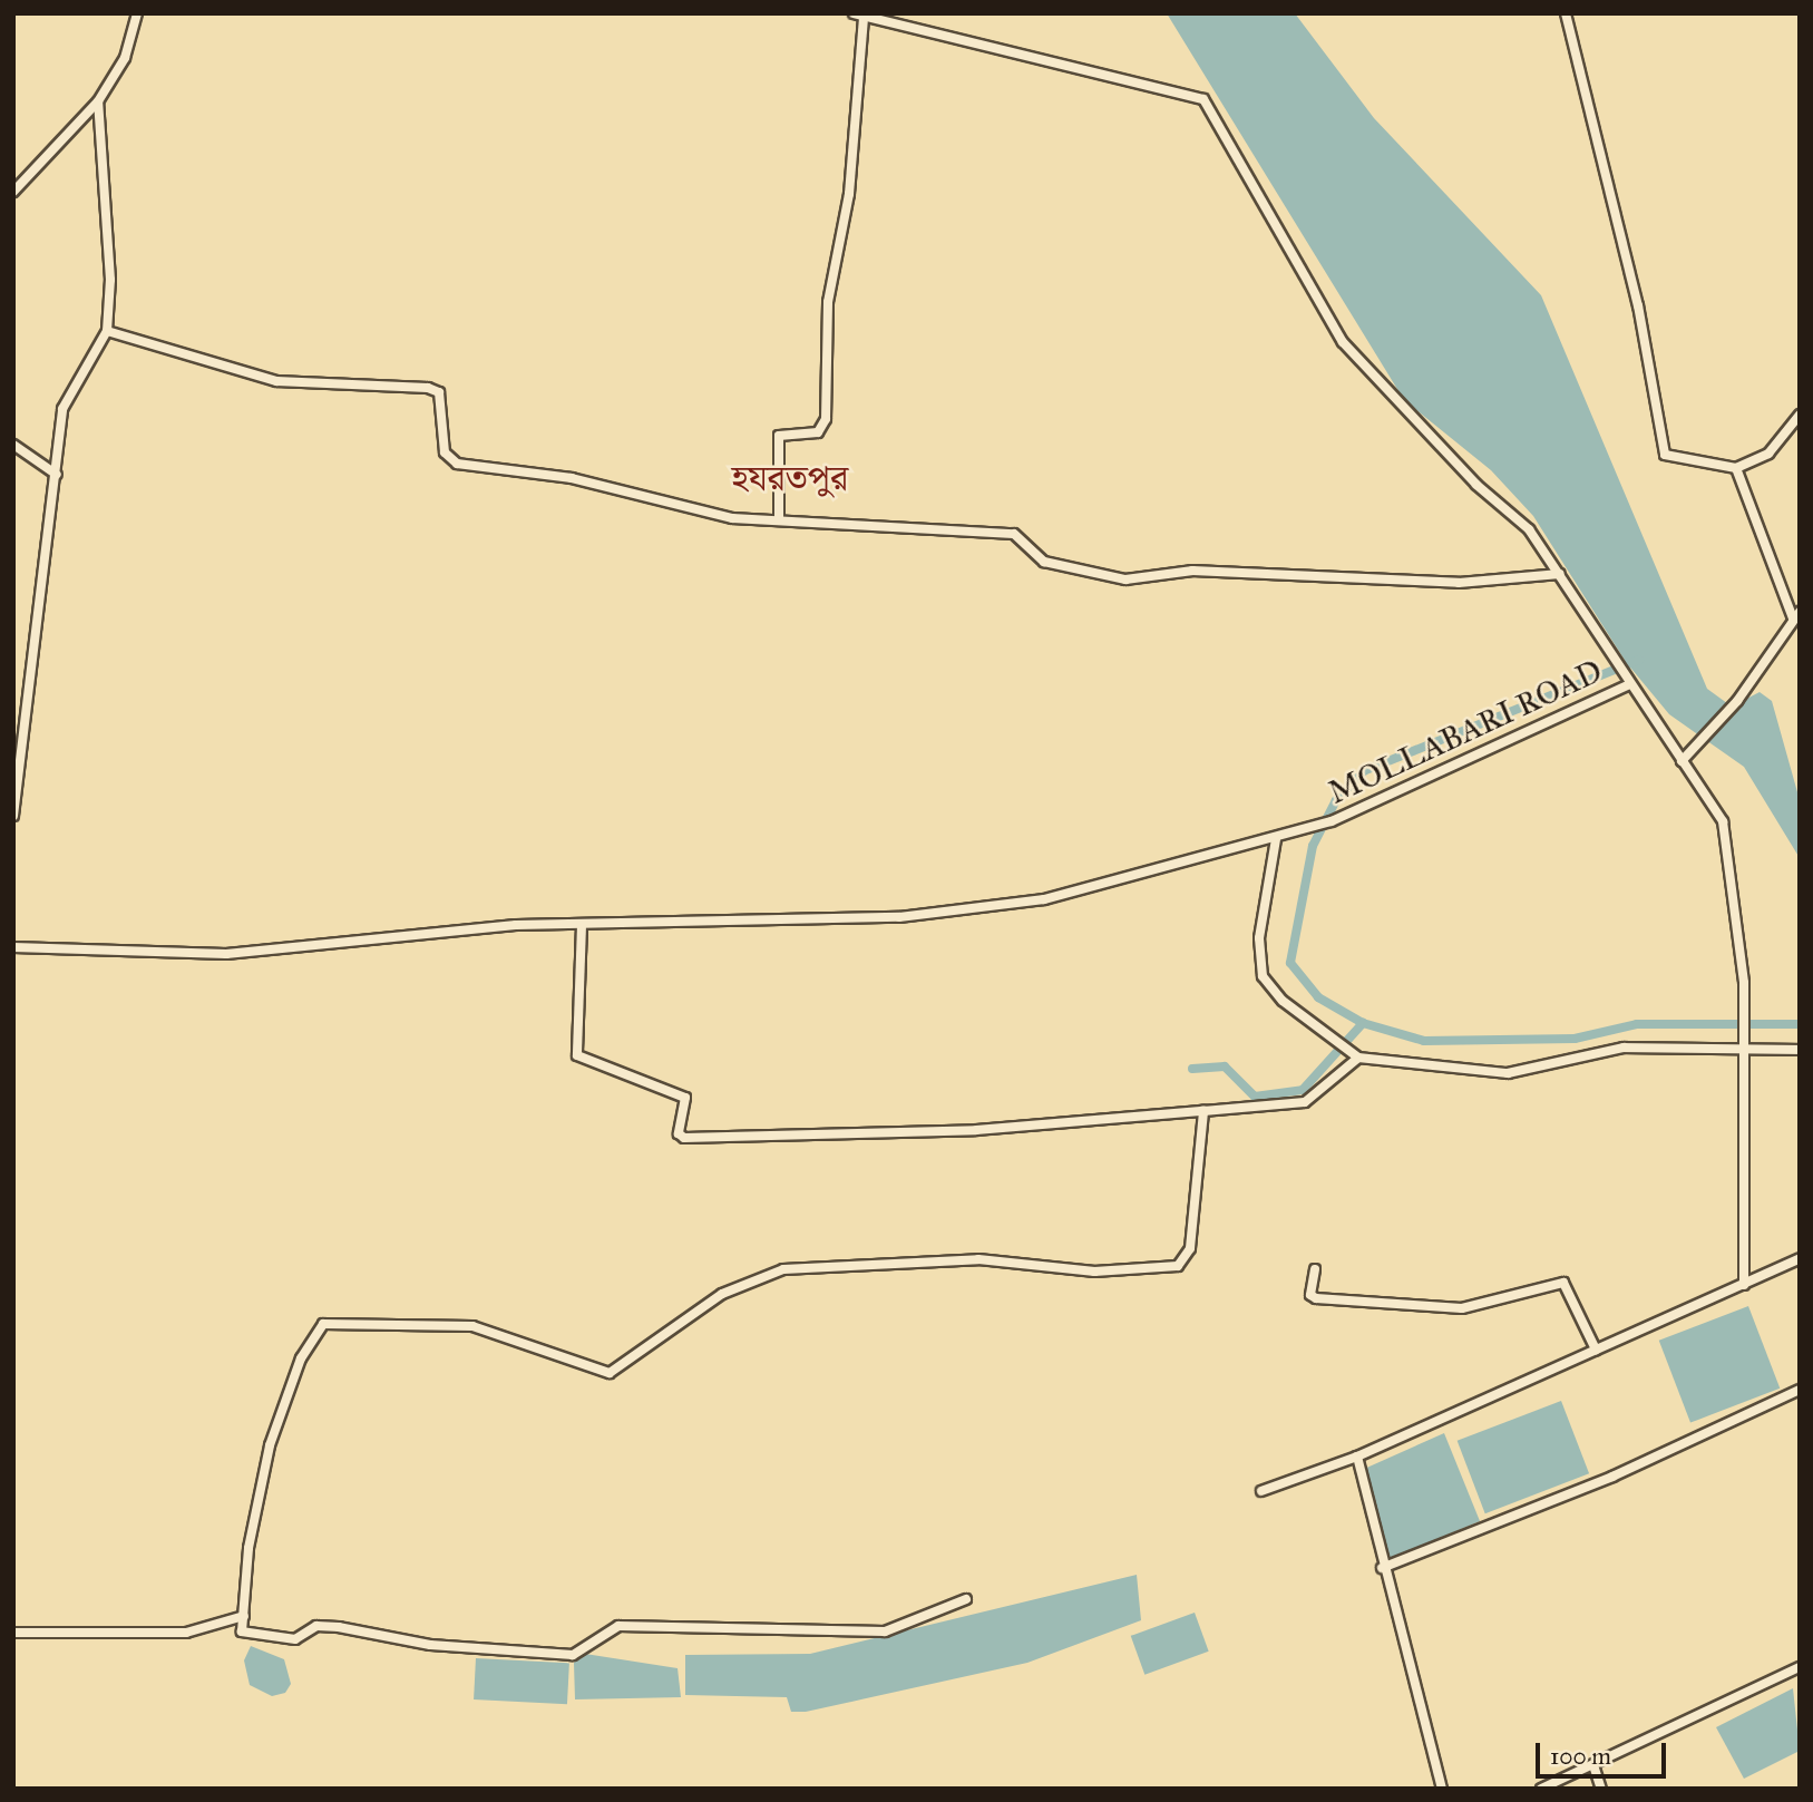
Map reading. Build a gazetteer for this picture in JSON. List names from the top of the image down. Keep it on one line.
{"streets":{"street":["MOLLABARI ROAD"]},"districts":["হযরতপুর"],"scale_bar":"100 m"}
